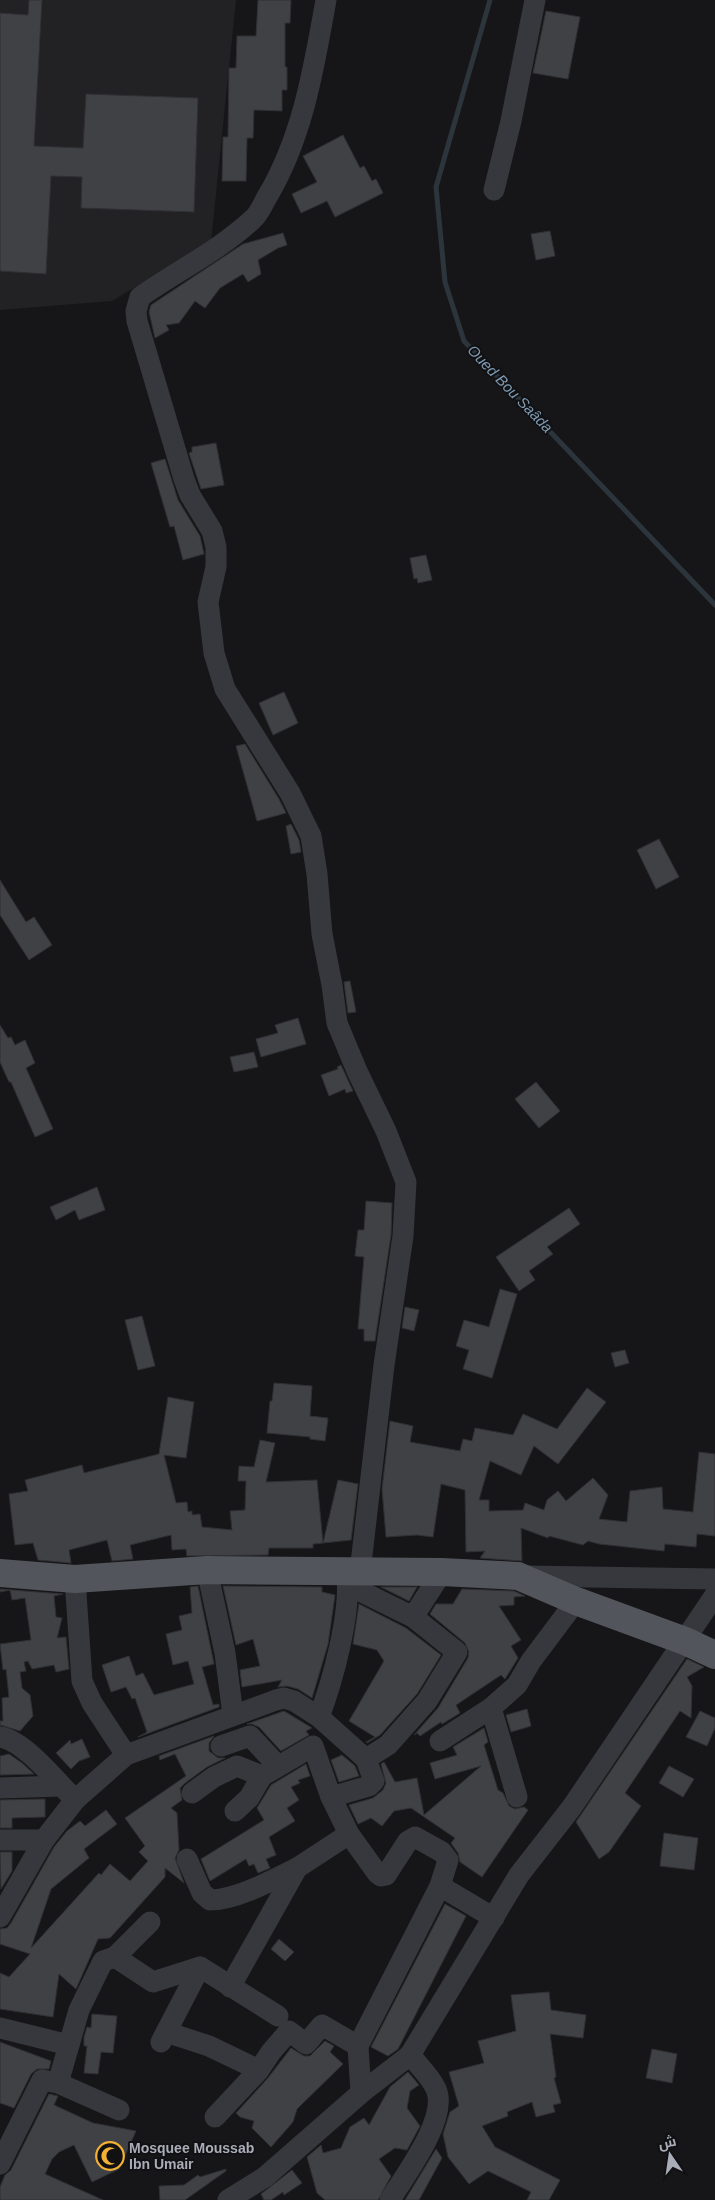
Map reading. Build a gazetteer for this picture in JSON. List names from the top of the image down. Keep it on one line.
{"water":["Oued Bou Saâda"],"places":{"mosque":["Mosquee Moussab Ibn Umair"]},"north":"top"}
